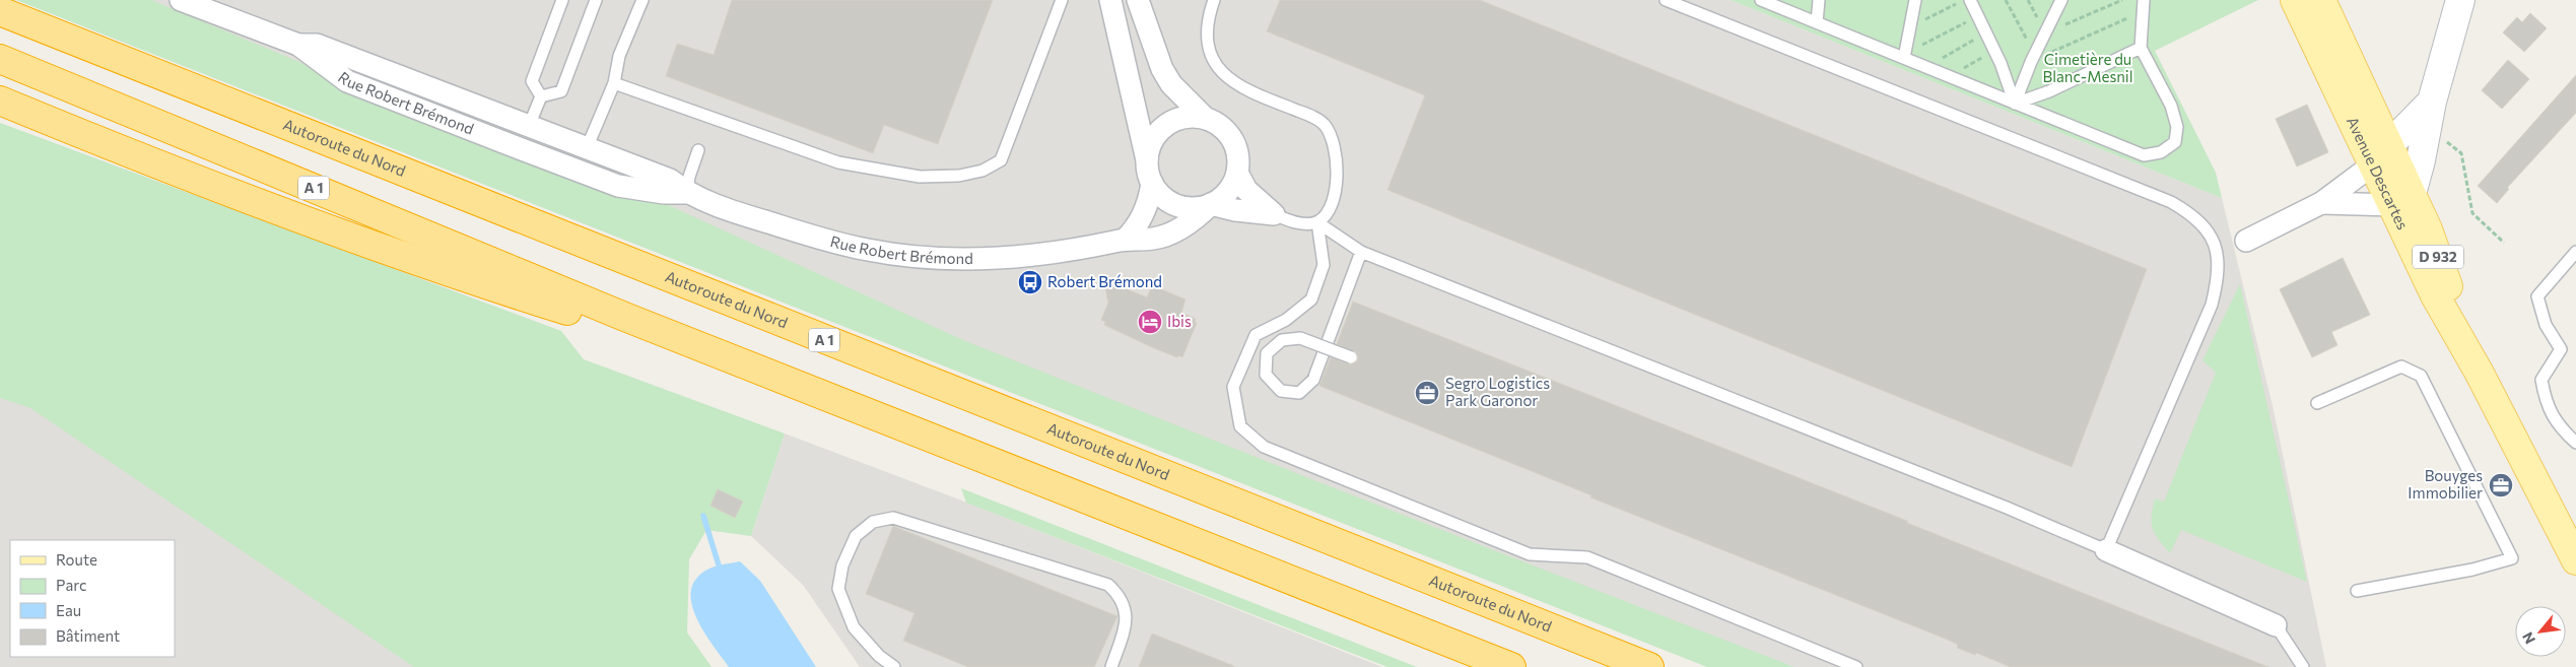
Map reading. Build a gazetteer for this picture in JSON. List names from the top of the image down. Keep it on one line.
{"streets":{"highway":["Autoroute du Nord","A 1"],"main road":["Avenue Descartes","D 932"],"street":["Rue Robert Brémond"]},"parks":["Cimetière du Blanc-Mesnil"],"places":{"bus stop":["Robert Brémond"],"hotel":["Ibis"],"office":["Segro Logistics Park Garonor","Bouyges Immobilier"]},"legend":["Route","Parc","Eau","Bâtiment"],"north":"bottom left"}
